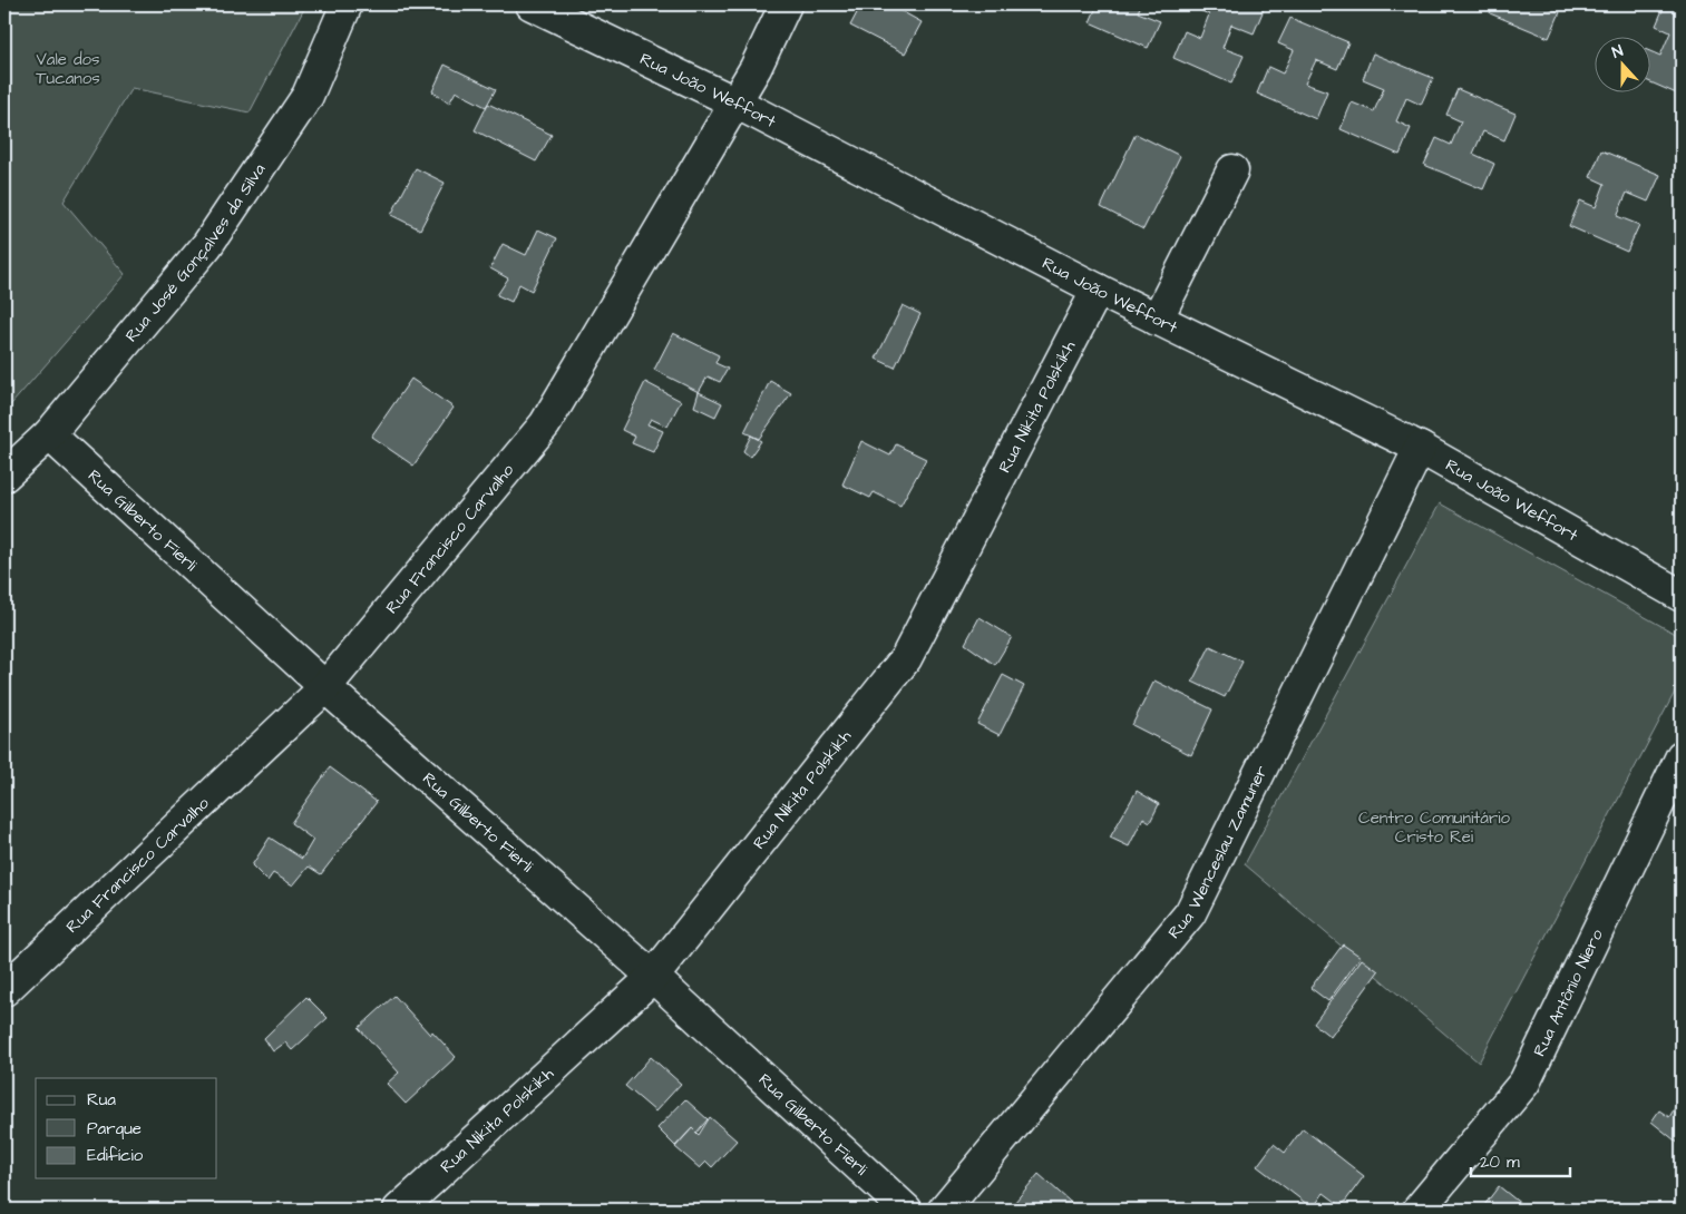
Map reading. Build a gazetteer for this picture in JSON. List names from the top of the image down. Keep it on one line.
{"streets":{"street":["Rua João Weffort","Rua José Gonçalves da Silva","Rua Nikita Polskikh","Rua Gilberto Fierli","Rua Francisco Carvalho","Rua Wenceslau Zamuner","Rua Antônio Niero"]},"crossings":[["Rua João Weffort","Rua Nikita Polskikh"],["Rua João Weffort","Rua Francisco Carvalho"],["Rua João Weffort","Rua Wenceslau Zamuner"],["Rua José Gonçalves da Silva","Rua Gilberto Fierli"],["Rua Nikita Polskikh","Rua Gilberto Fierli"],["Rua Gilberto Fierli","Rua Francisco Carvalho"]],"parks":["Vale dos Tucanos","Centro Comunitário Cristo Rei"],"legend":["Rua","Parque","Edifício"],"scale_bar":"20 m","north":"top"}
